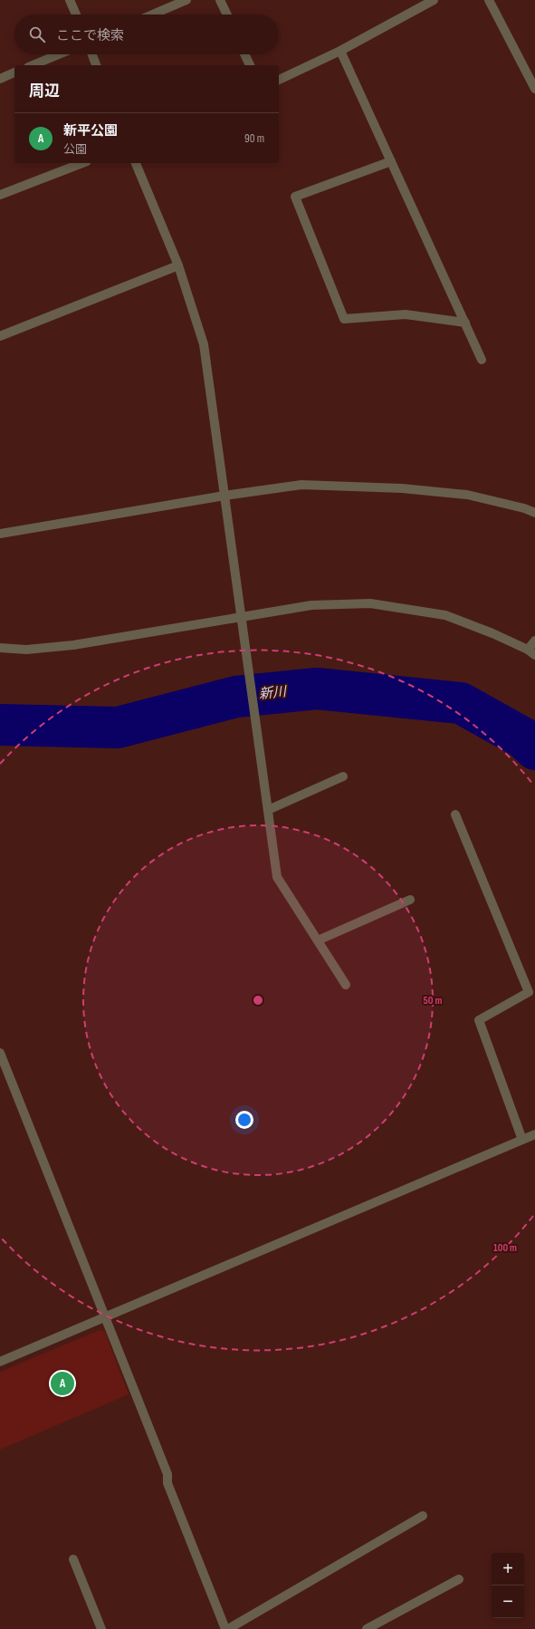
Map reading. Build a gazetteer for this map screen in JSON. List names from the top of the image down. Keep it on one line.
{"water":["新川"],"page":{"search":"ここで検索","heading":"周辺","list":[{"mark":"A","name":"新平公園","note":"公園","value":"90 m"}],"pins":"A","map_buttons":["+","−"]},"rings":["50 m","100 m"]}
